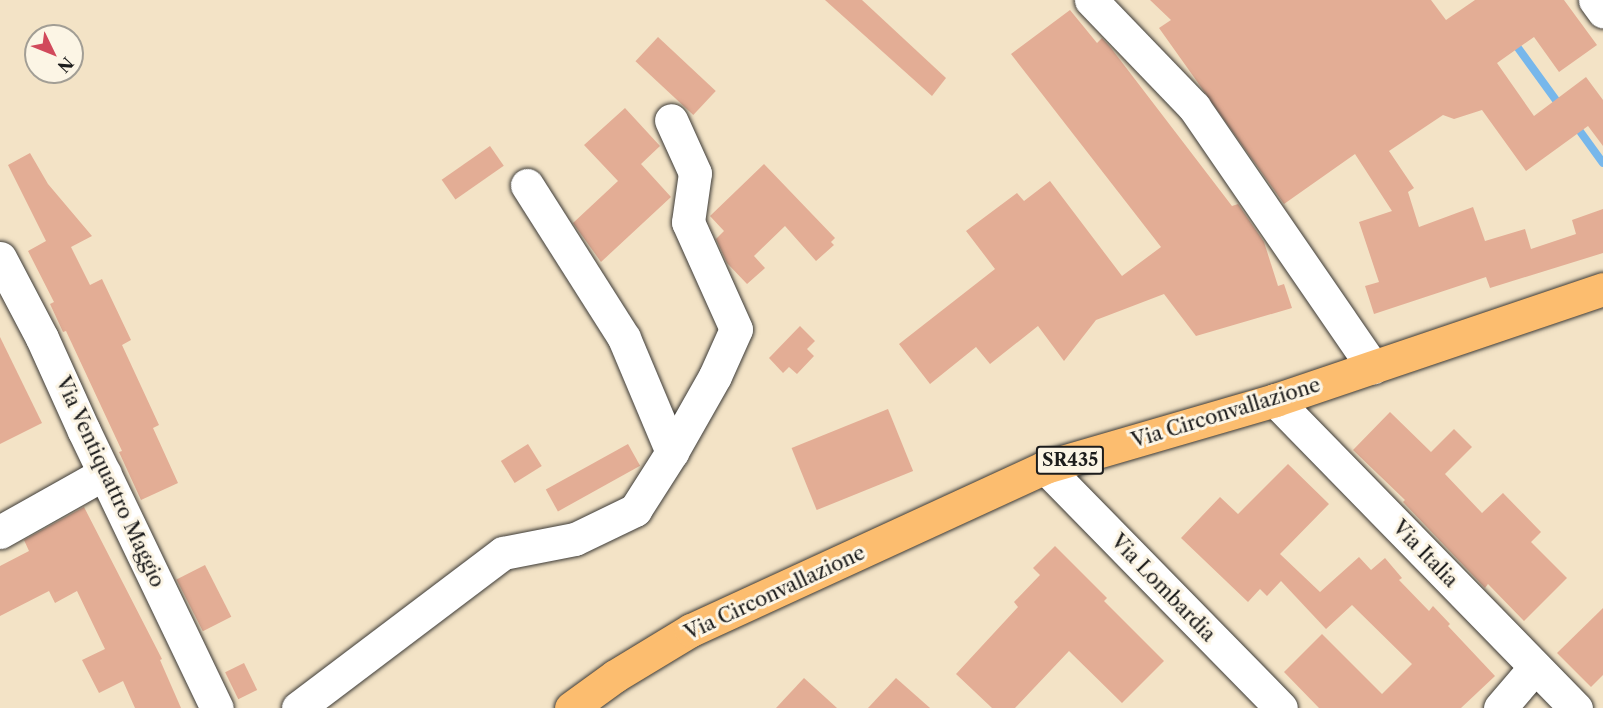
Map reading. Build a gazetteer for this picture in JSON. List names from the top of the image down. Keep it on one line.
{"streets":{"main road":["Via Circonvallazione","SR435"],"street":["Via Ventiquattro Maggio","Via Italia","Via Lombardia"]},"crossings":[["Via Circonvallazione","Via Italia"],["Via Circonvallazione","Via Lombardia"]],"north":"bottom right"}
